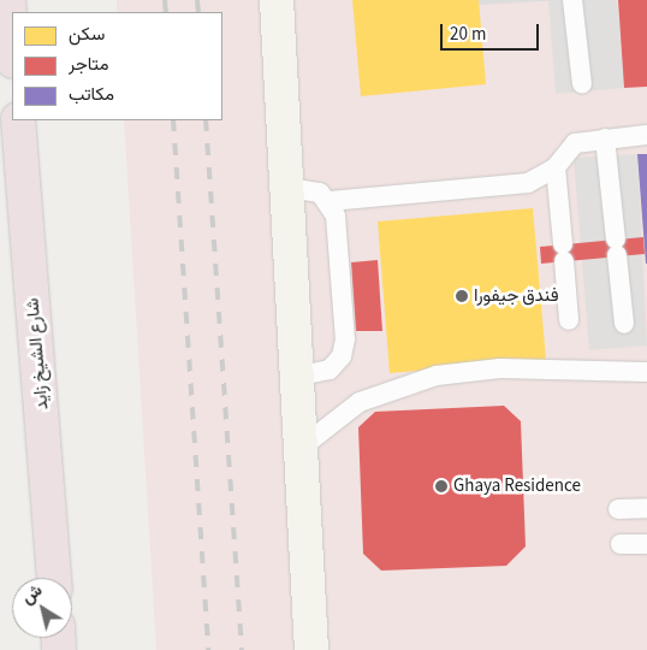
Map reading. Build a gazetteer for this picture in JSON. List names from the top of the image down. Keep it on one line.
{"streets":{"highway":["شارع الشيخ زايد"]},"places":["فندق جيفورا","Ghaya Residence"],"legend":["سكن","متاجر","مكاتب"],"scale_bar":"20 m","north":"top left"}
